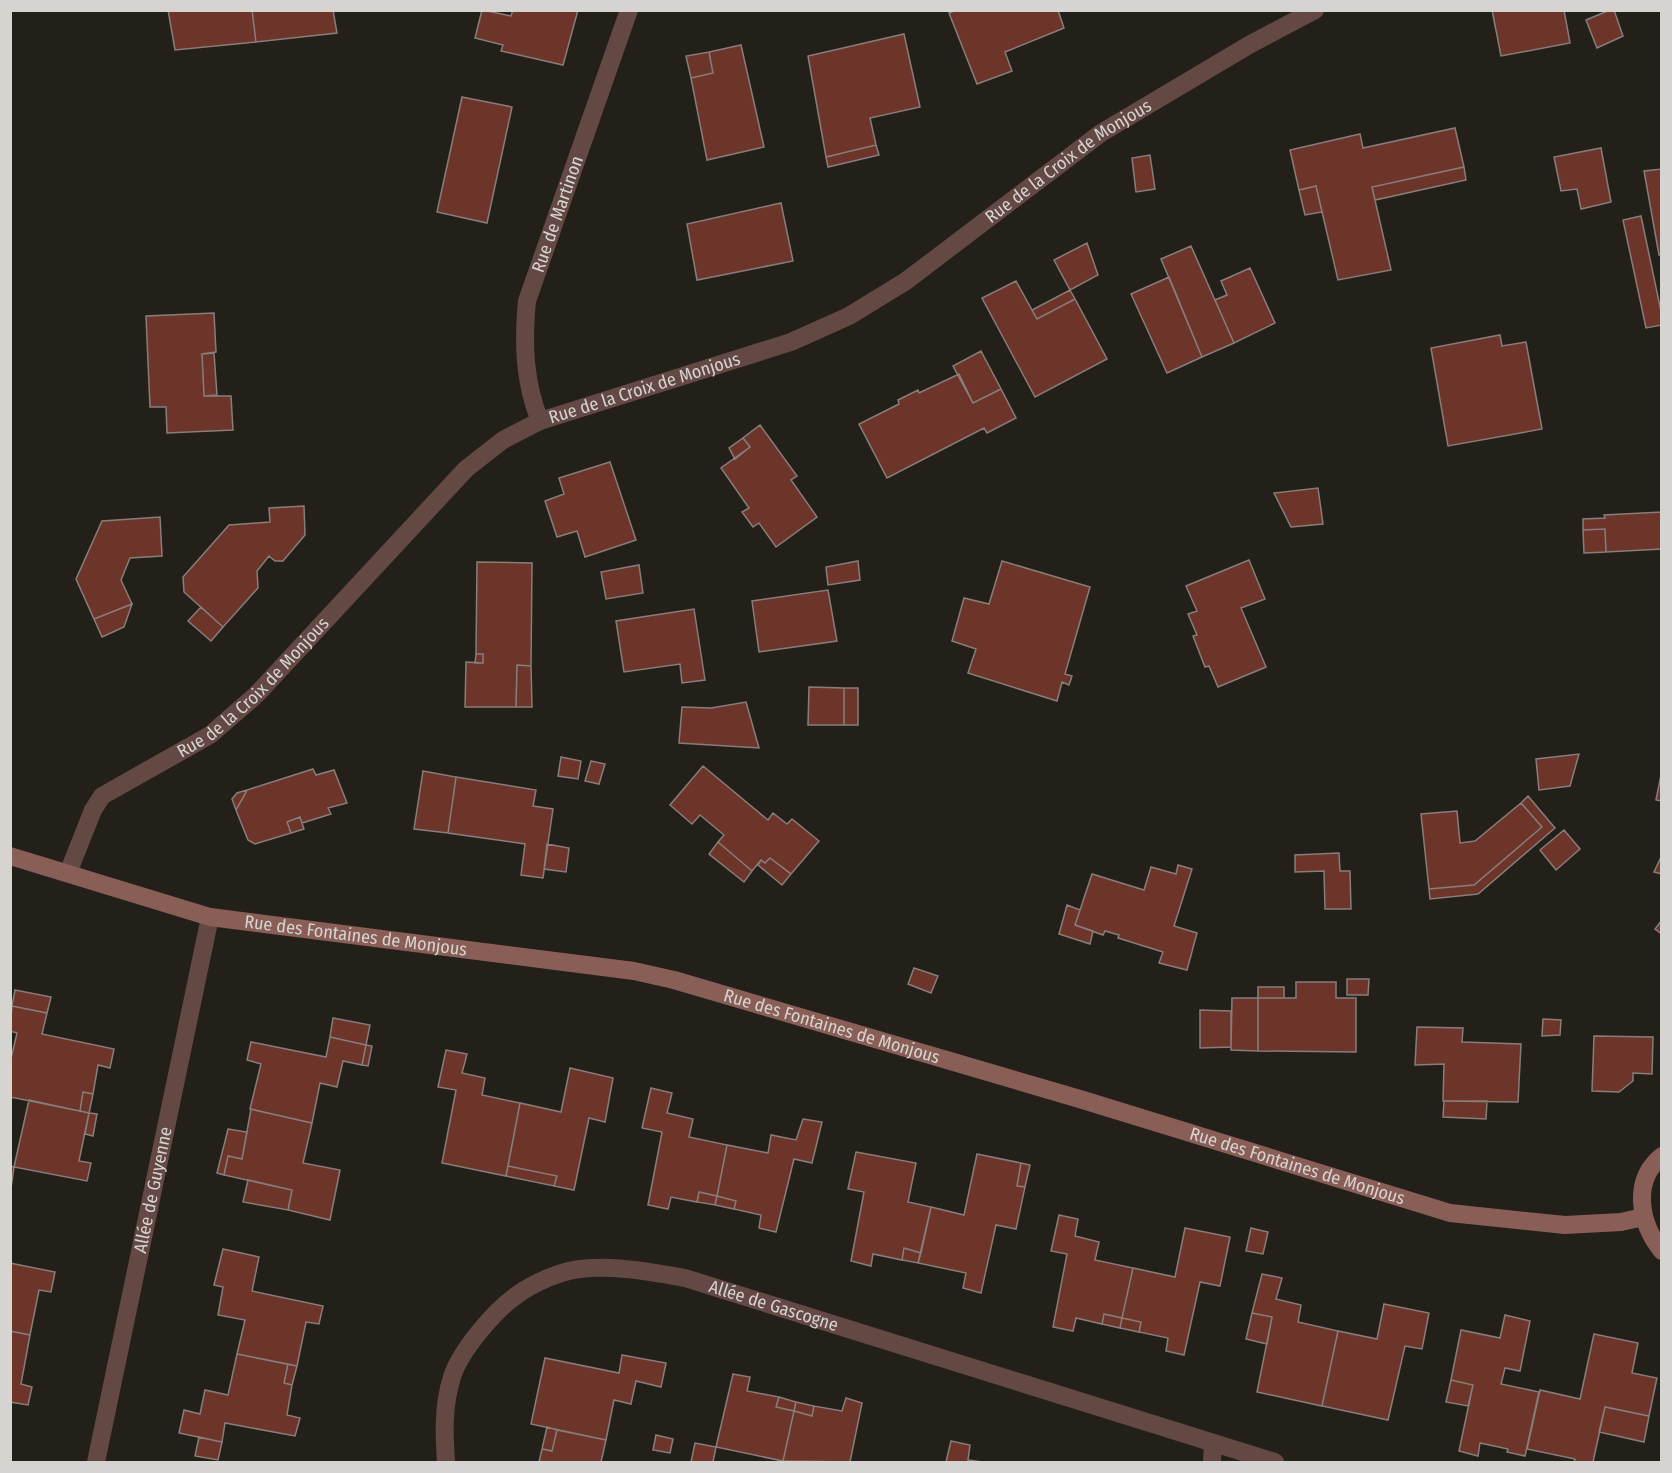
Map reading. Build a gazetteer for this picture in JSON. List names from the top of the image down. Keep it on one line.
{"streets":{"street":["Rue de la Croix de Monjous","Rue de Martinon","Rue des Fontaines de Monjous","Allée de Guyenne","Allée de Gascogne"]},"crossings":[["Rue de la Croix de Monjous","Rue de Martinon"],["Rue de la Croix de Monjous","Rue des Fontaines de Monjous"],["Rue des Fontaines de Monjous","Allée de Guyenne"]]}
